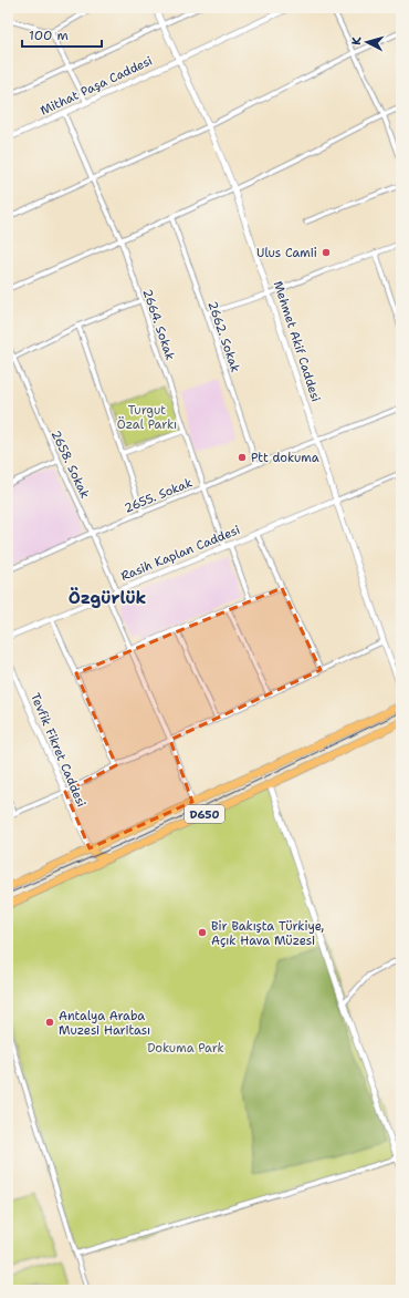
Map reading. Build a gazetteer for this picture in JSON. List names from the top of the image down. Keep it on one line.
{"streets":{"highway":["D650"],"street":["Mithat Paşa Caddesi","2664. Sokak","2662. Sokak","Mehmet Akif Caddesi","2658. Sokak","2655. Sokak","Rasih Kaplan Caddesi","Tevfik Fikret Caddesi"]},"crossings":[["Mithat Paşa Caddesi","2664. Sokak"],["Mithat Paşa Caddesi","Mehmet Akif Caddesi"],["2664. Sokak","2655. Sokak"],["2664. Sokak","Rasih Kaplan Caddesi"],["2662. Sokak","2655. Sokak"],["Mehmet Akif Caddesi","2655. Sokak"],["Mehmet Akif Caddesi","Rasih Kaplan Caddesi"],["2658. Sokak","2655. Sokak"],["2658. Sokak","Rasih Kaplan Caddesi"],["Tevfik Fikret Caddesi","D650"]],"districts":["Özgürlük"],"parks":["Turgut Özal Parkı","Dokuma Park"],"places":["Ulus Camii","Ptt dokuma","Bir Bakışta Türkiye, Açık Hava Müzesi","Antalya Araba Muzesi Haritası"],"scale_bar":"100 m","north":"left"}
